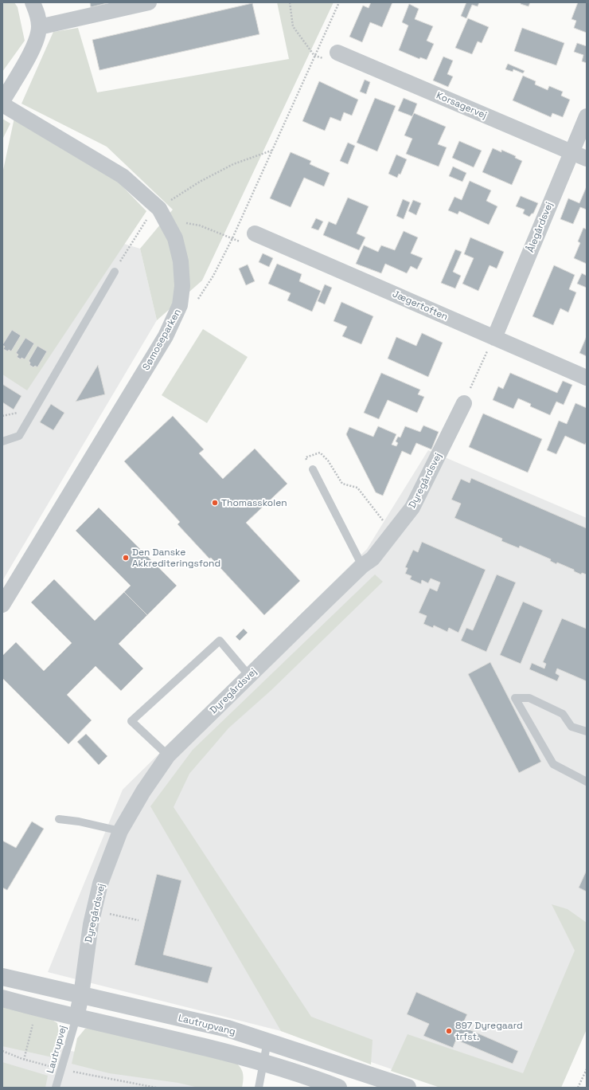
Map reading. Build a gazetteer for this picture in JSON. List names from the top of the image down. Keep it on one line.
{"streets":{"street":["Korsagervej","Ålegårdsvej","Jægertoften","Sømoseparken","Dyregårdsvej","Lautrupvang"],"lane":["Lautrupvej"]},"crossings":[["Korsagervej","Ålegårdsvej"],["Ålegårdsvej","Jægertoften"],["Dyregårdsvej","Lautrupvang"],["Dyregårdsvej","Lautrupvej"]],"places":["Thomasskolen","Den Danske Akkrediteringsfond","897 Dyregaard trfst."]}
